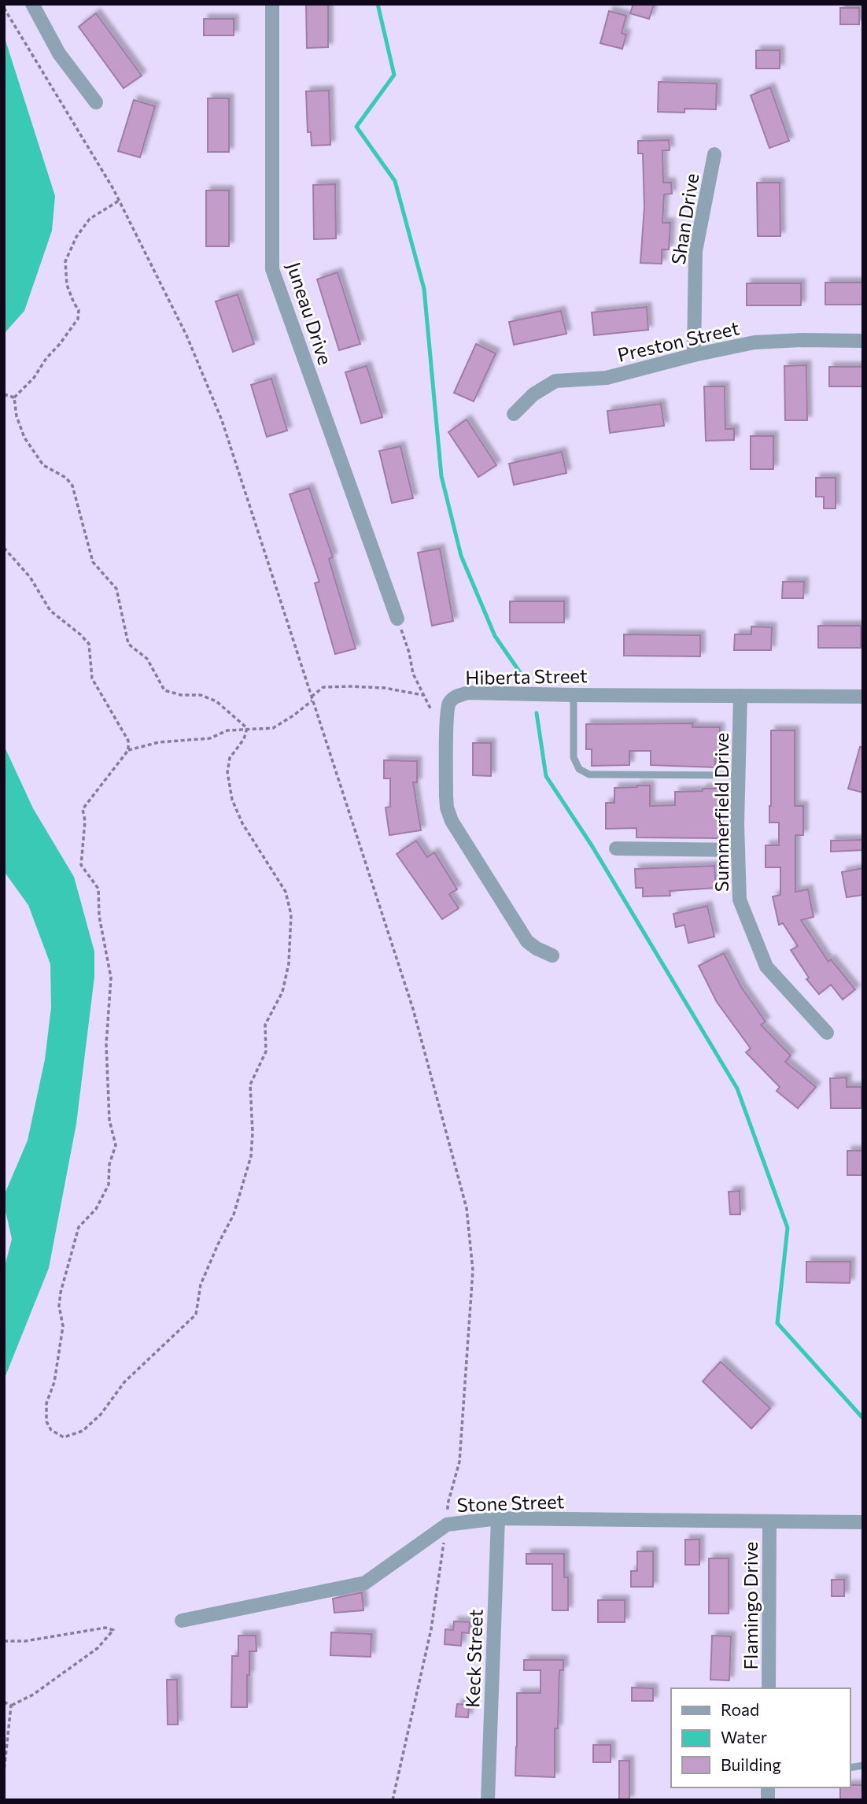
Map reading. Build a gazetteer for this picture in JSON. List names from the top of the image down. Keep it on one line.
{"streets":{"street":["Shan Drive","Juneau Drive","Preston Street","Hiberta Street","Summerfield Drive","Stone Street","Flamingo Drive","Keck Street"]},"crossings":[["Shan Drive","Preston Street"],["Hiberta Street","Summerfield Drive"],["Stone Street","Flamingo Drive"],["Stone Street","Keck Street"]],"legend":["Road","Water","Building"]}
